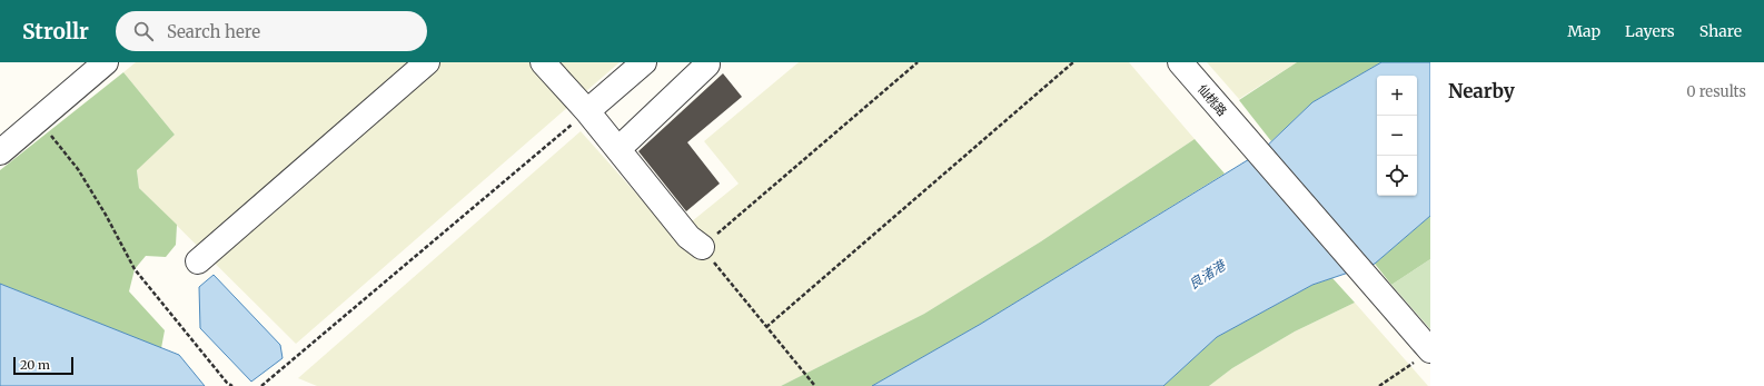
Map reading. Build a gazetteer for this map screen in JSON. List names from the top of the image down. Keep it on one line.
{"streets":{"street":["仙桃路"]},"water":["良渚港"],"scale_bar":"20 m","page":{"header":"Strollr","search":"Search here","nav":["Map","Layers","Share"],"heading":["Nearby","0 results"],"map_buttons":["+","−"],"scale":"20 m"}}
